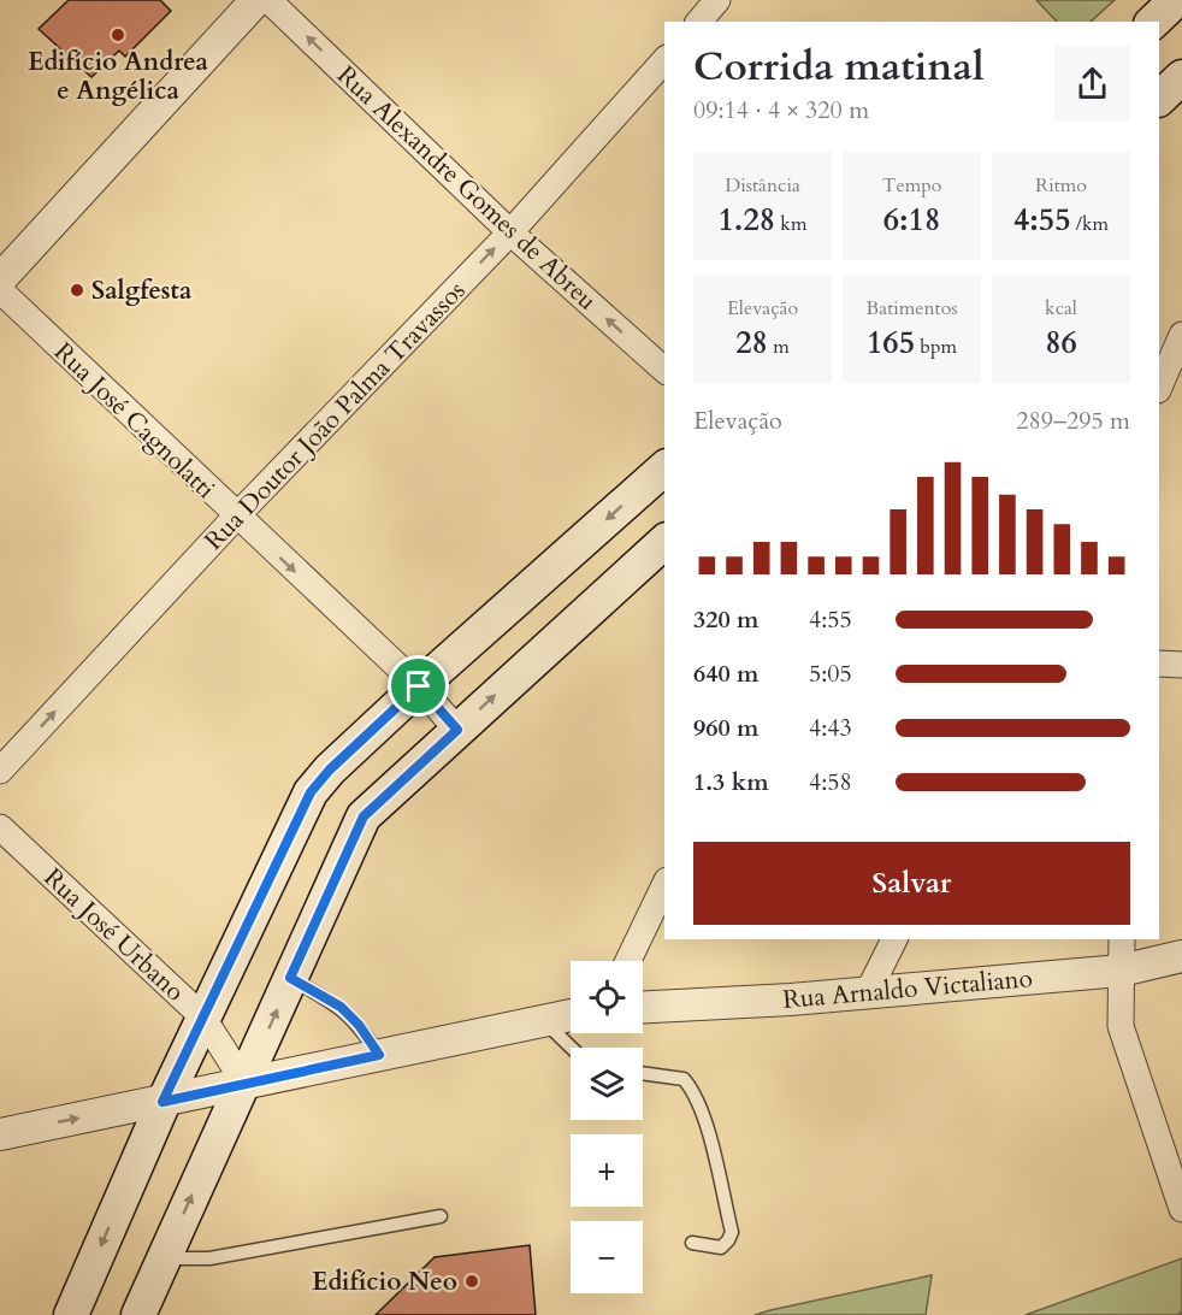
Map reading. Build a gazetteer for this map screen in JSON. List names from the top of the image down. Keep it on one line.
{"streets":{"street":["Rua Alexandre Gomes de Abreu","Rua Doutor João Palma Travassos","Rua José Cagnolatti","Rua José Urbano","Rua Arnaldo Victaliano"]},"crossings":[["Rua Alexandre Gomes de Abreu","Rua Doutor João Palma Travassos"],["Rua Doutor João Palma Travassos","Rua José Cagnolatti"]],"one_way":["Rua Alexandre Gomes de Abreu","Rua Doutor João Palma Travassos","Rua José Cagnolatti"],"places":["Edifício Andrea e Angélica","Salgfesta","Edifício Neo"],"page":{"heading":["Corrida matinal","09:14 · 4 × 320 m"],"stats":[["Distância","1.28 km"],["Tempo","6:18"],["Ritmo","4:55 /km"],["Elevação","28 m"],["Batimentos","165 bpm"],["kcal","86"]],"chart":["Elevação","289–295 m"],"list":[{"name":"320 m","note":"4:55"},{"name":"640 m","note":"5:05"},{"name":"960 m","note":"4:43"},{"name":"1.3 km","note":"4:58"}],"buttons":"Salvar","map_buttons":["+","−"]}}
